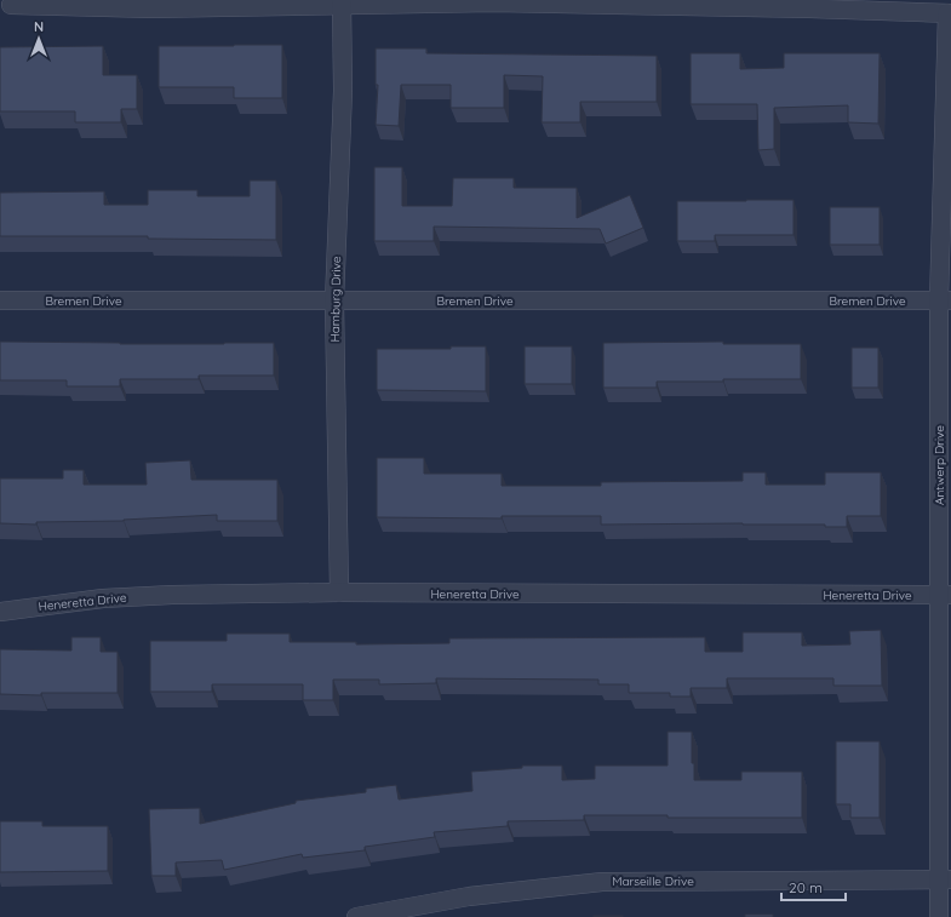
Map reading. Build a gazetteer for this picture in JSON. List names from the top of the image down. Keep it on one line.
{"streets":{"street":["Hamburg Drive","Bremen Drive","Antwerp Drive","Heneretta Drive","Marseille Drive"]},"crossings":[["Hamburg Drive","Bremen Drive"],["Hamburg Drive","Heneretta Drive"],["Bremen Drive","Antwerp Drive"],["Antwerp Drive","Heneretta Drive"],["Antwerp Drive","Marseille Drive"]],"scale_bar":"20 m","north":"top"}
